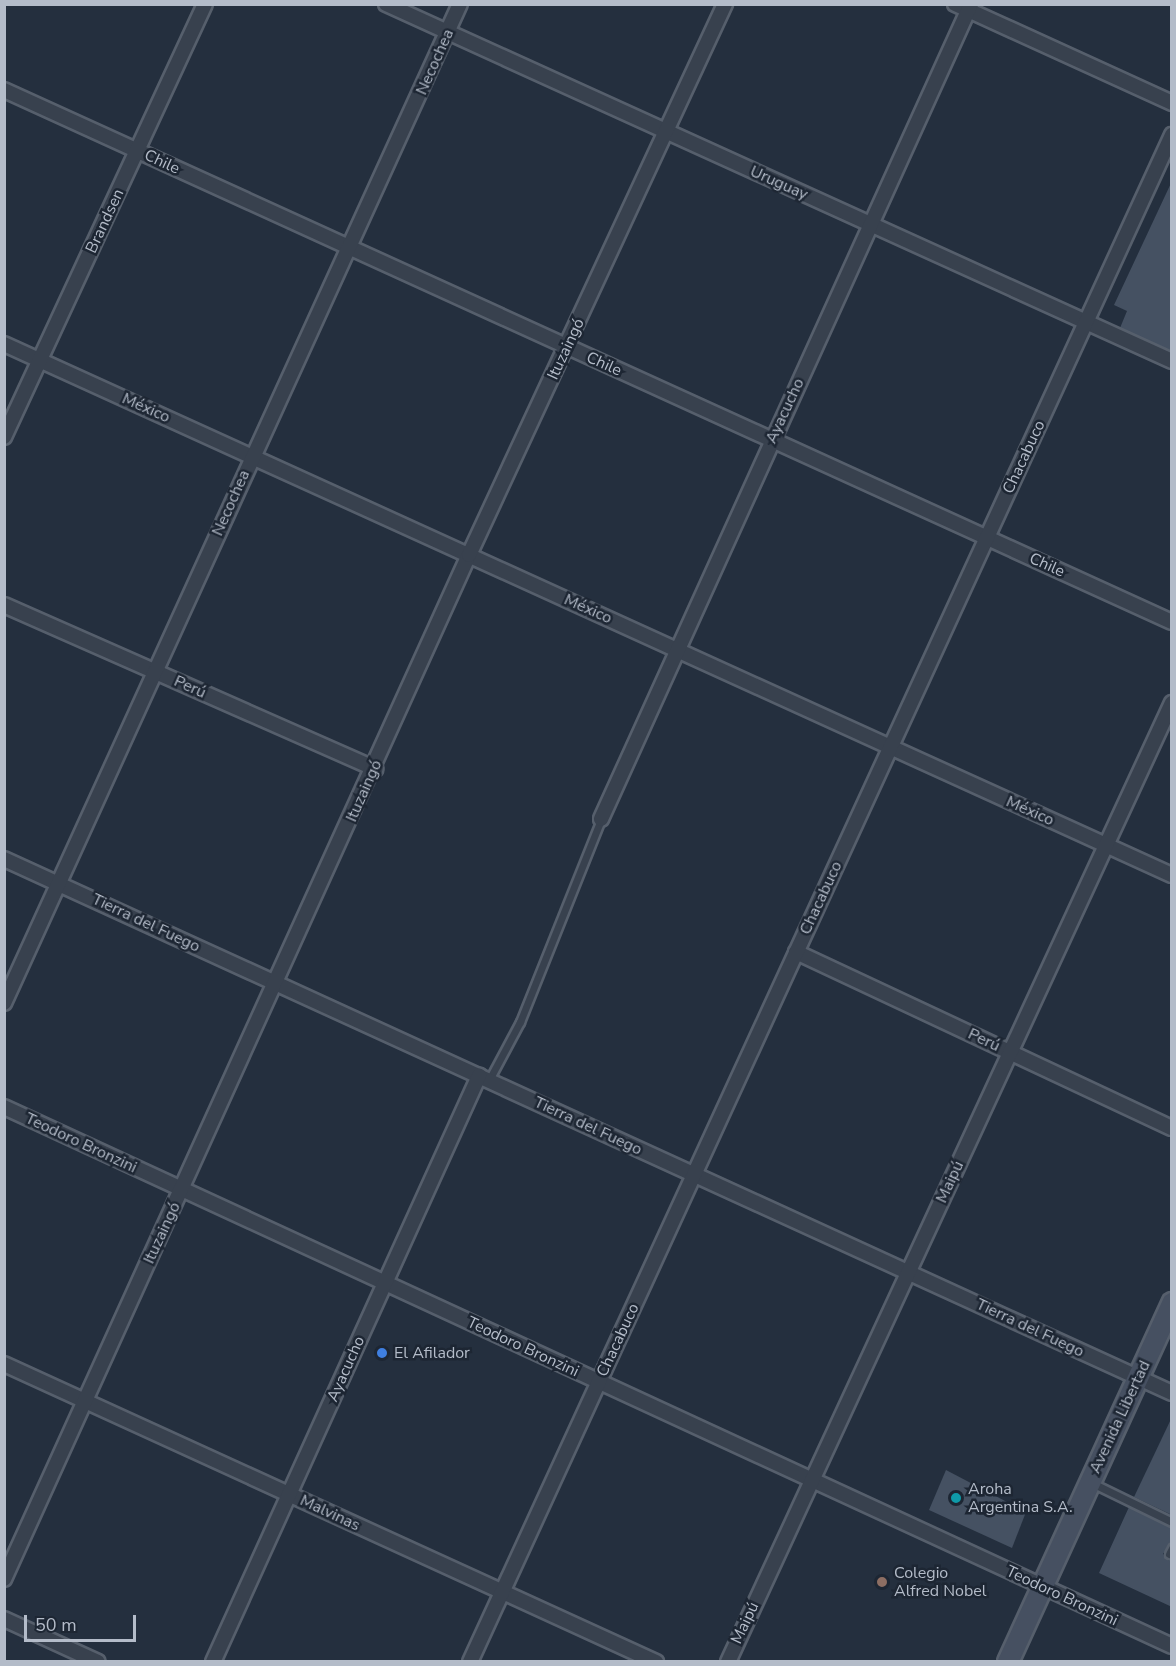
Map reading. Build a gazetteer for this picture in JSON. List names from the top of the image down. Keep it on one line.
{"streets":{"main road":["Avenida Libertad"],"street":["Necochea","Chile","Uruguay","Brandsen","Ituzaingó","México","Ayacucho","Chacabuco","Perú","Tierra del Fuego","Teodoro Bronzini","Maipú","Malvinas"]},"crossings":[["Necochea","Chile"],["Necochea","Uruguay"],["Necochea","México"],["Necochea","Perú"],["Necochea","Tierra del Fuego"],["Chile","Brandsen"],["Chile","Ituzaingó"],["Chile","Ayacucho"],["Chile","Chacabuco"],["Uruguay","Ituzaingó"],["Uruguay","Ayacucho"],["Uruguay","Chacabuco"],["Brandsen","México"],["Ituzaingó","México"],["Ituzaingó","Perú"],["Ituzaingó","Tierra del Fuego"],["Ituzaingó","Teodoro Bronzini"],["Ituzaingó","Malvinas"],["México","Ayacucho"],["México","Chacabuco"],["México","Maipú"],["Ayacucho","Tierra del Fuego"],["Ayacucho","Teodoro Bronzini"],["Ayacucho","Malvinas"],["Chacabuco","Perú"],["Chacabuco","Tierra del Fuego"],["Chacabuco","Teodoro Bronzini"],["Chacabuco","Malvinas"],["Perú","Maipú"],["Tierra del Fuego","Maipú"],["Tierra del Fuego","Avenida Libertad"],["Teodoro Bronzini","Maipú"],["Teodoro Bronzini","Avenida Libertad"]],"places":["El Afilador","Aroha Argentina S.A.","Colegio Alfred Nobel"],"scale_bar":"50 m"}
